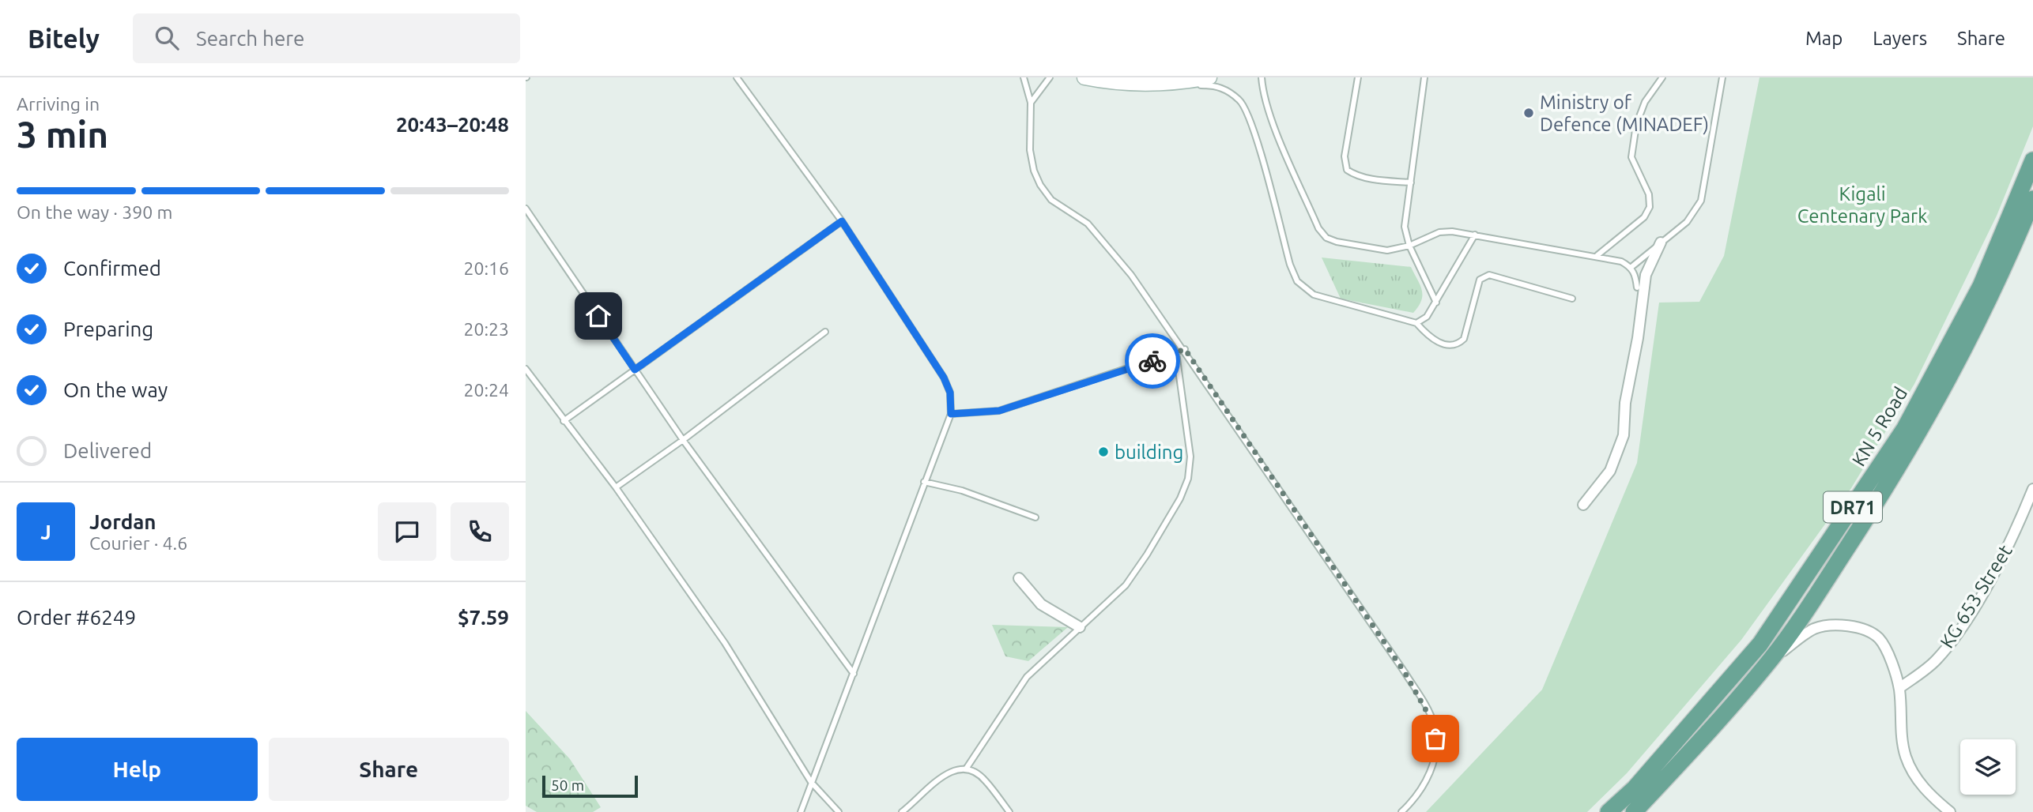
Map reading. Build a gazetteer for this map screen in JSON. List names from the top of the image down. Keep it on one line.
{"streets":{"main road":["KN 5 Road","DR71"],"street":["KG 653 Street"]},"parks":["Kigali Centenary Park"],"places":["Ministry of Defence (MINADEF)","building"],"scale_bar":"50 m","page":{"header":"Bitely","search":"Search here","nav":["Map","Layers","Share"],"heading":["3 min","Arriving in","20:43–20:48"],"panel":["Jordan","Courier · 4.6","Order #6249","$7.59"],"bar":"On the way · 390 m","list":[["Confirmed","20:16"],["Preparing","20:23"],["On the way","20:24"],"Delivered"],"round":"J","buttons":["Help","Share"],"scale":"50 m"}}
